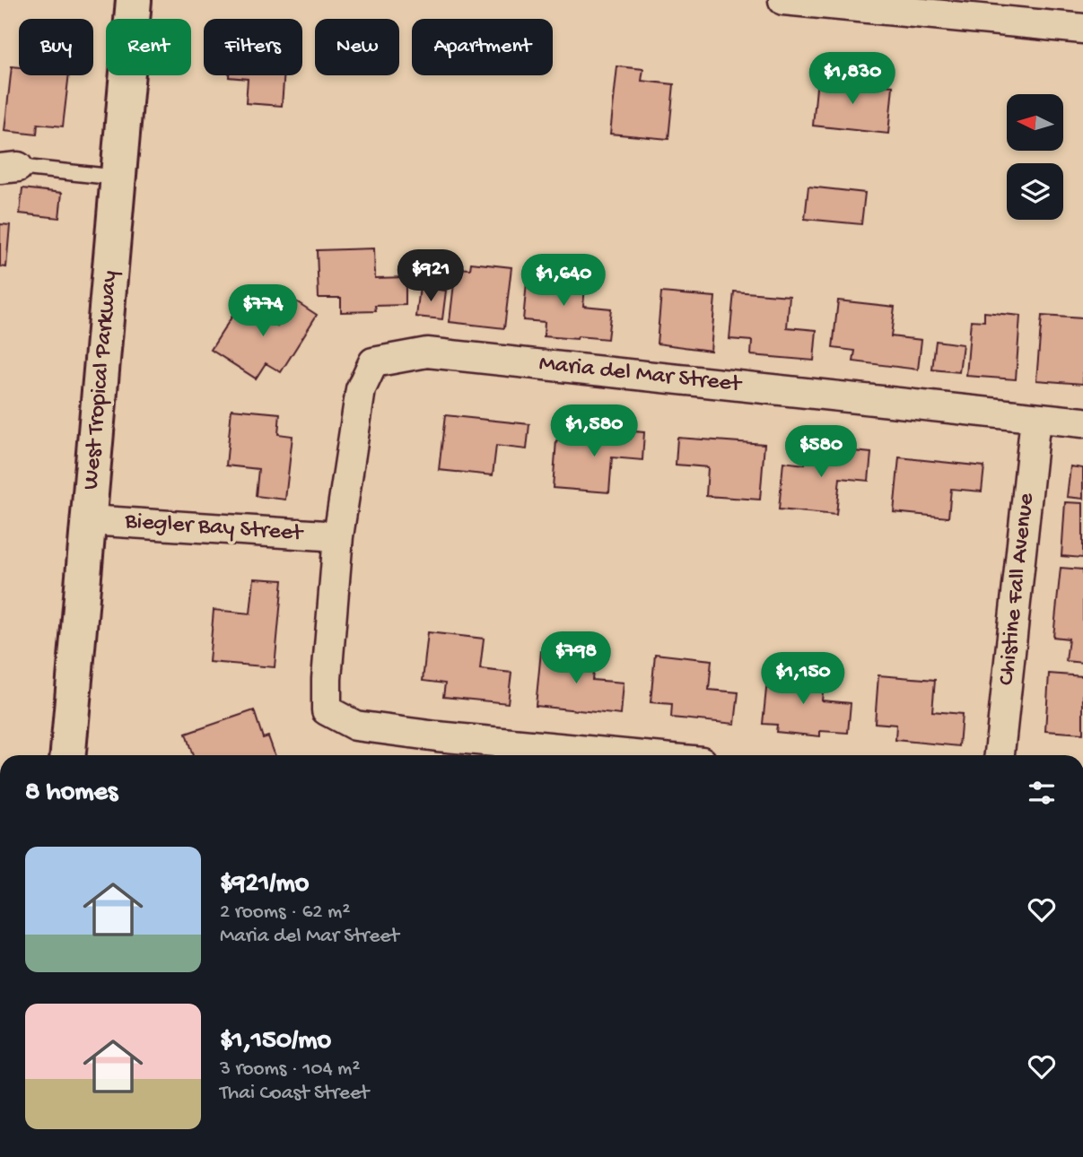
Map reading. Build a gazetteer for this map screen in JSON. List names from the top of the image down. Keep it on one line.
{"streets":{"main road":["West Tropical Parkway"],"street":["Maria del Mar Street","Biegler Bay Street","Chistine Fall Avenue"]},"crossings":[["Maria del Mar Street","Biegler Bay Street"],["Maria del Mar Street","Chistine Fall Avenue"],["West Tropical Parkway","Biegler Bay Street"]],"north":"left","page":{"chip":["Buy","Rent","Filters","New","Apartment"],"price":["$1,830","$921","$1,640","$774","$1,580","$580","$798","$1,150"],"heading":"8 homes","list":[{"name":"$921/mo","note":"2 rooms · 62 m² · Maria del Mar Street"},{"name":"$1,150/mo","note":"3 rooms · 104 m² · Thai Coast Street"}]}}
